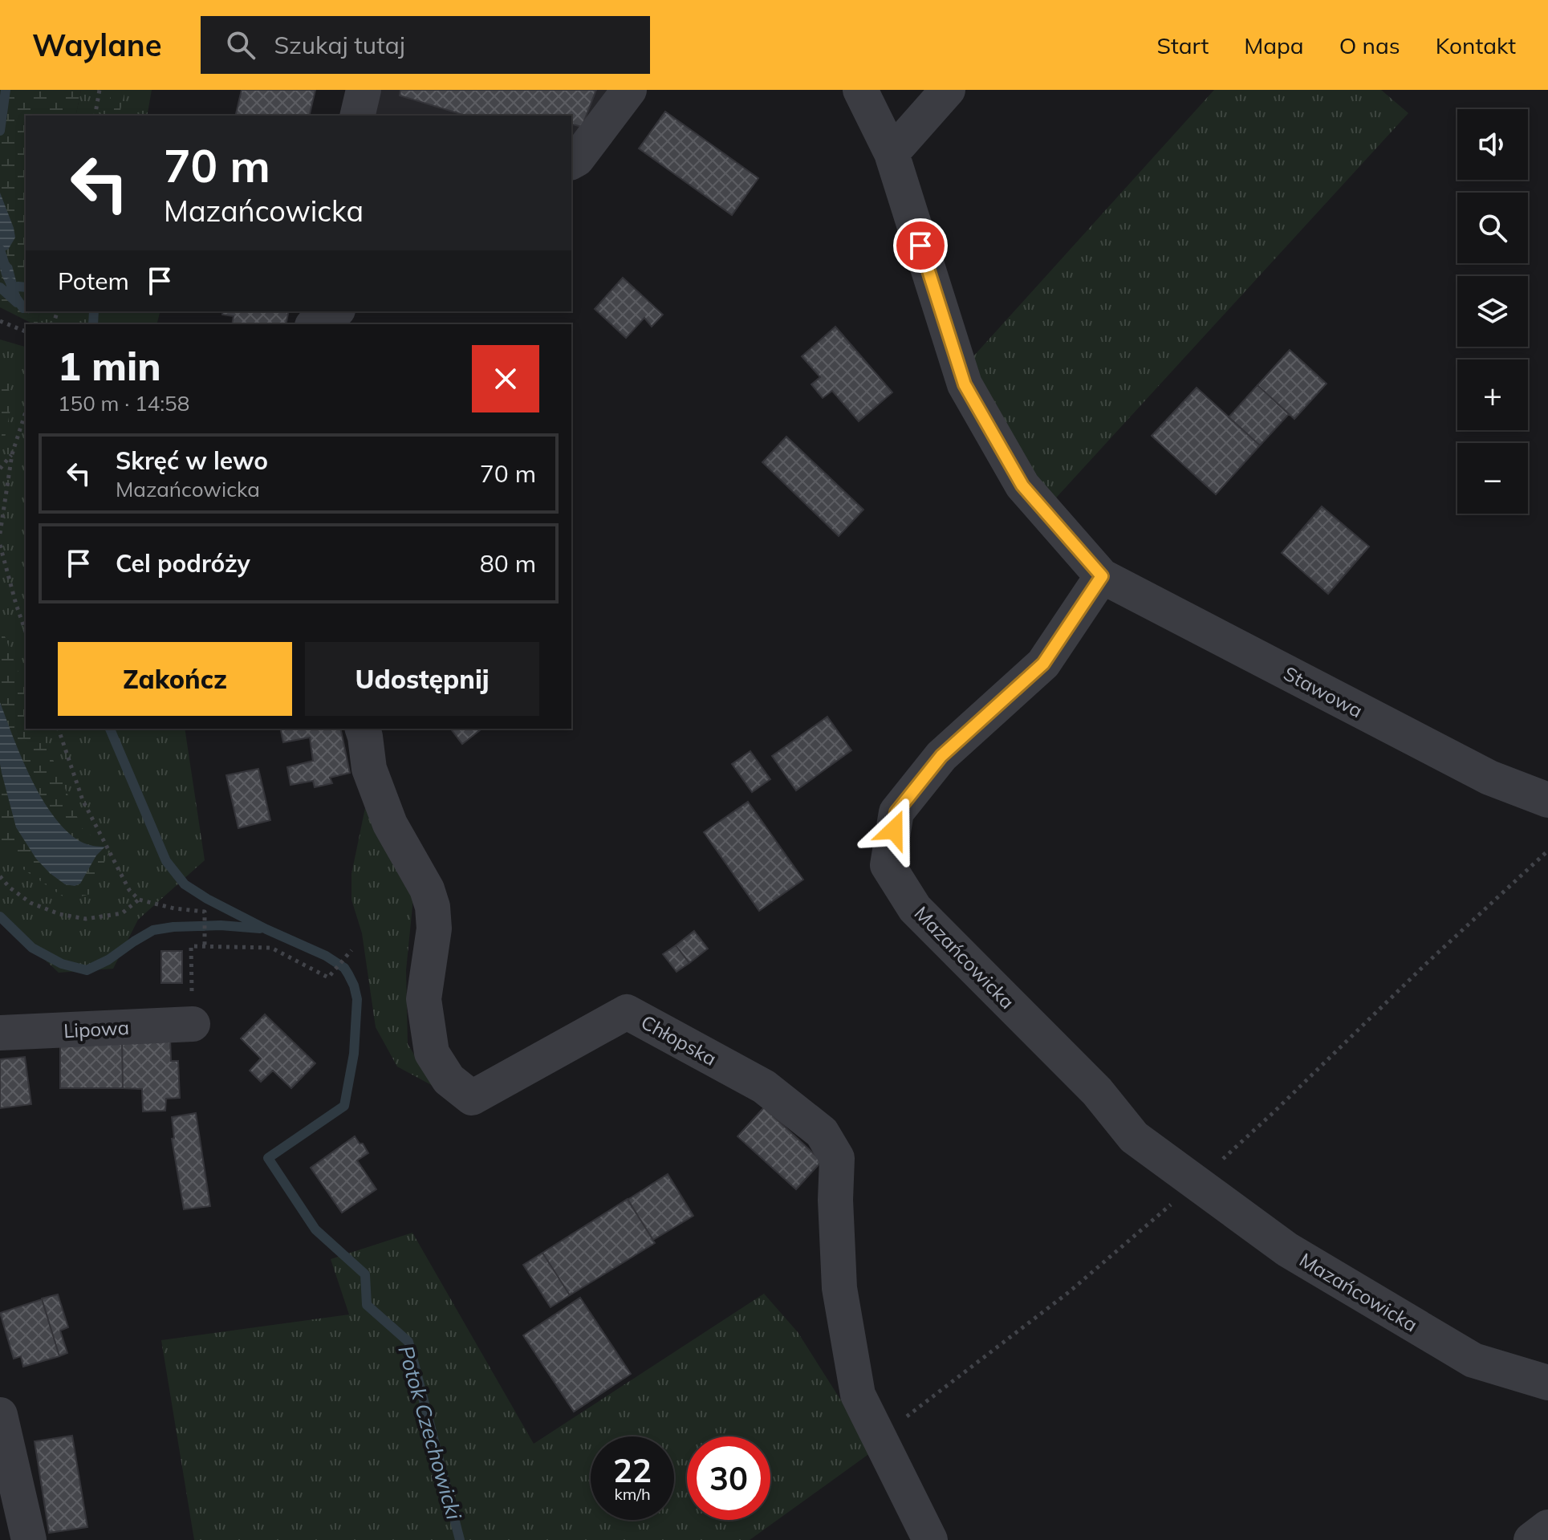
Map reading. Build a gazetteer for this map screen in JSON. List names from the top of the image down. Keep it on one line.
{"streets":{"street":["Stawowa","Mazańcowicka","Lipowa","Chłopska"]},"crossings":[["Stawowa","Mazańcowicka"]],"water":["Potok Czechowicki"],"page":{"header":"Waylane","search":"Szukaj tutaj","nav":["Start","Mapa","O nas","Kontakt"],"map_buttons":["+","−"],"turn":["70 m","Mazańcowicka"],"then":"Potem","heading":["1 min","150 m · 14:58"],"list":[{"name":"Skręć w lewo","note":"Mazańcowicka","value":"70 m"},{"name":"Cel podróży","value":"80 m"}],"buttons":["Zakończ","Udostępnij"],"speed":"22 km/h","limit":"30"}}
